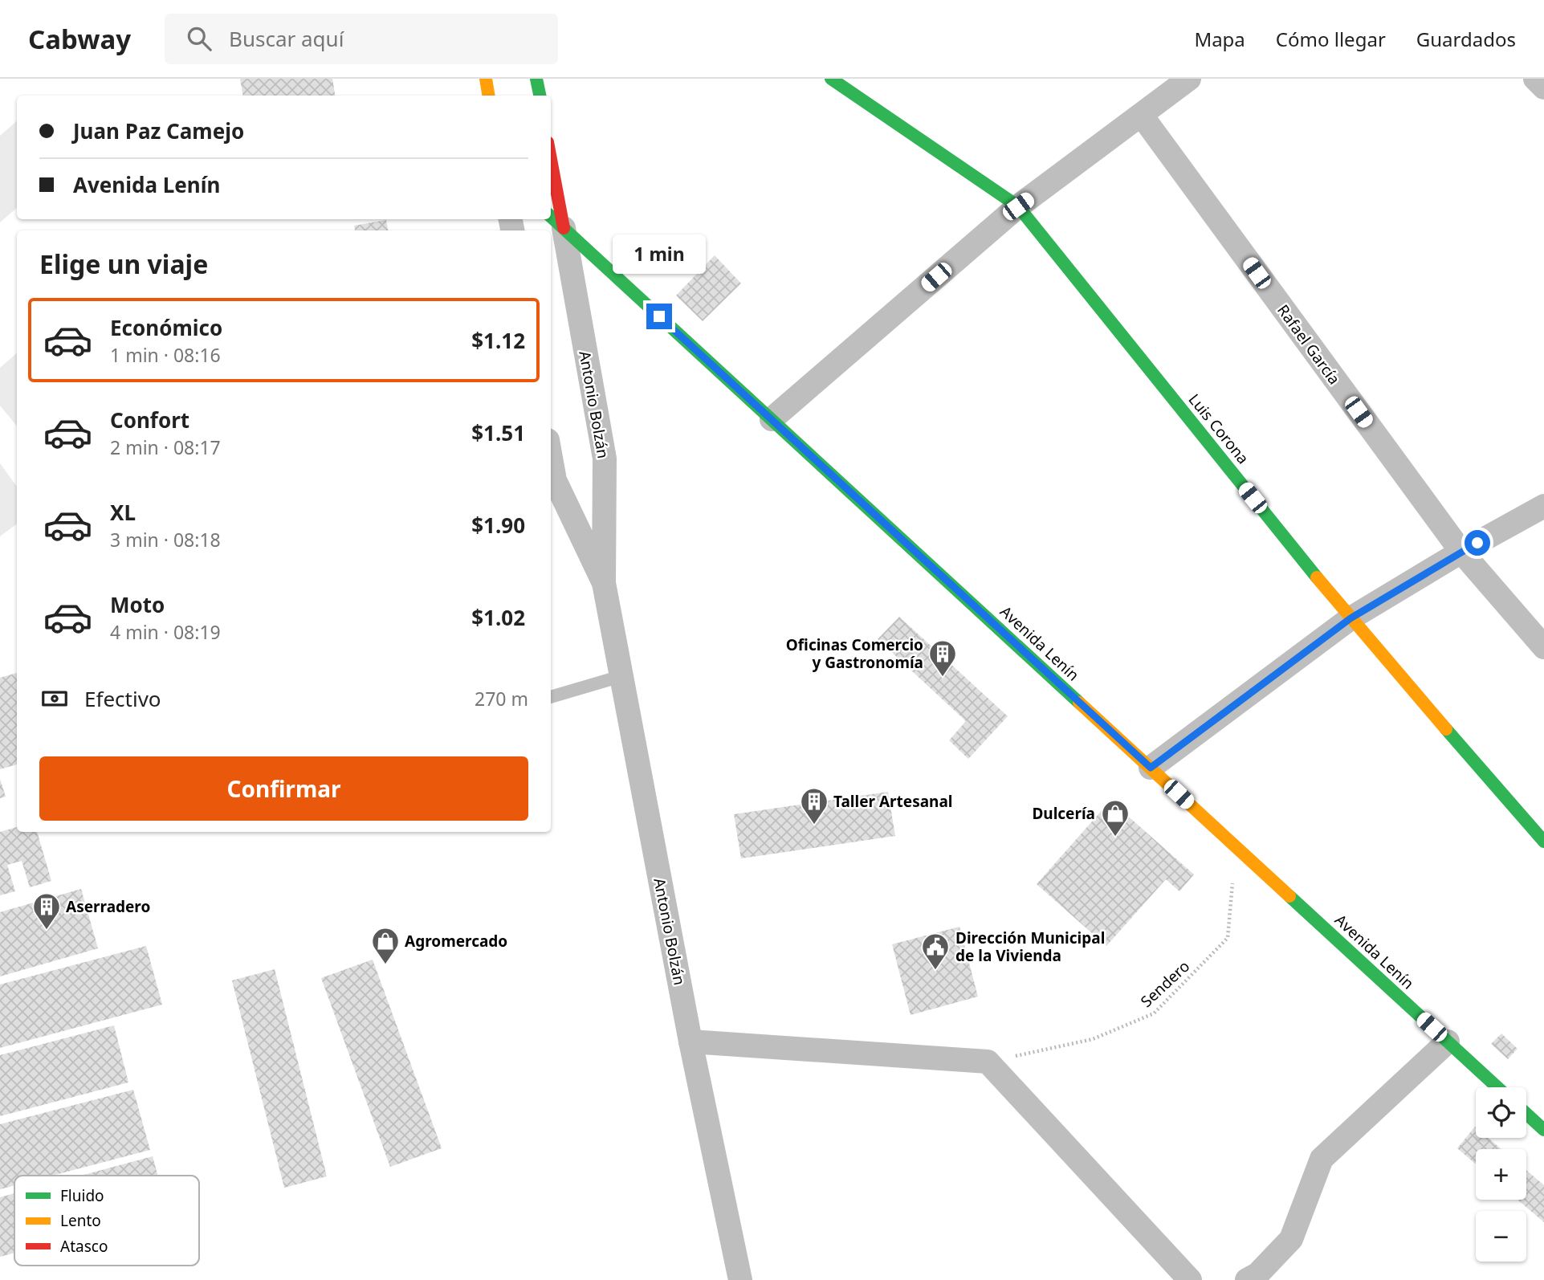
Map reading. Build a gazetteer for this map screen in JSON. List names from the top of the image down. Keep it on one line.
{"streets":{"street":["Rafael García","Antonio Bolzán","Luis Corona","Avenida Lenín"],"path":["Sendero"]},"crossings":[["Antonio Bolzán","Avenida Lenín"],["Avenida Lenín","Sendero"]],"places":{"building":["Oficinas Comercio y Gastronomía","Taller Artesanal","Aserradero"],"shop":["Dulcería","Agromercado"],"public building":["Dirección Municipal de la Vivienda"]},"legend":["Fluido","Lento","Atasco"],"page":{"header":"Cabway","search":"Buscar aquí","nav":["Mapa","Cómo llegar","Guardados"],"banner":["Juan Paz Camejo","Avenida Lenín"],"heading":"Elige un viaje","bubble":"1 min","list":[{"name":"Económico","note":"1 min · 08:16","value":"$1.12"},{"name":"Confort","note":"2 min · 08:17","value":"$1.51"},{"name":"XL","note":"3 min · 08:18","value":"$1.90"},{"name":"Moto","note":"4 min · 08:19","value":"$1.02"}],"pay":["Efectivo","270 m"],"buttons":"Confirmar","map_buttons":["+","−"]}}
